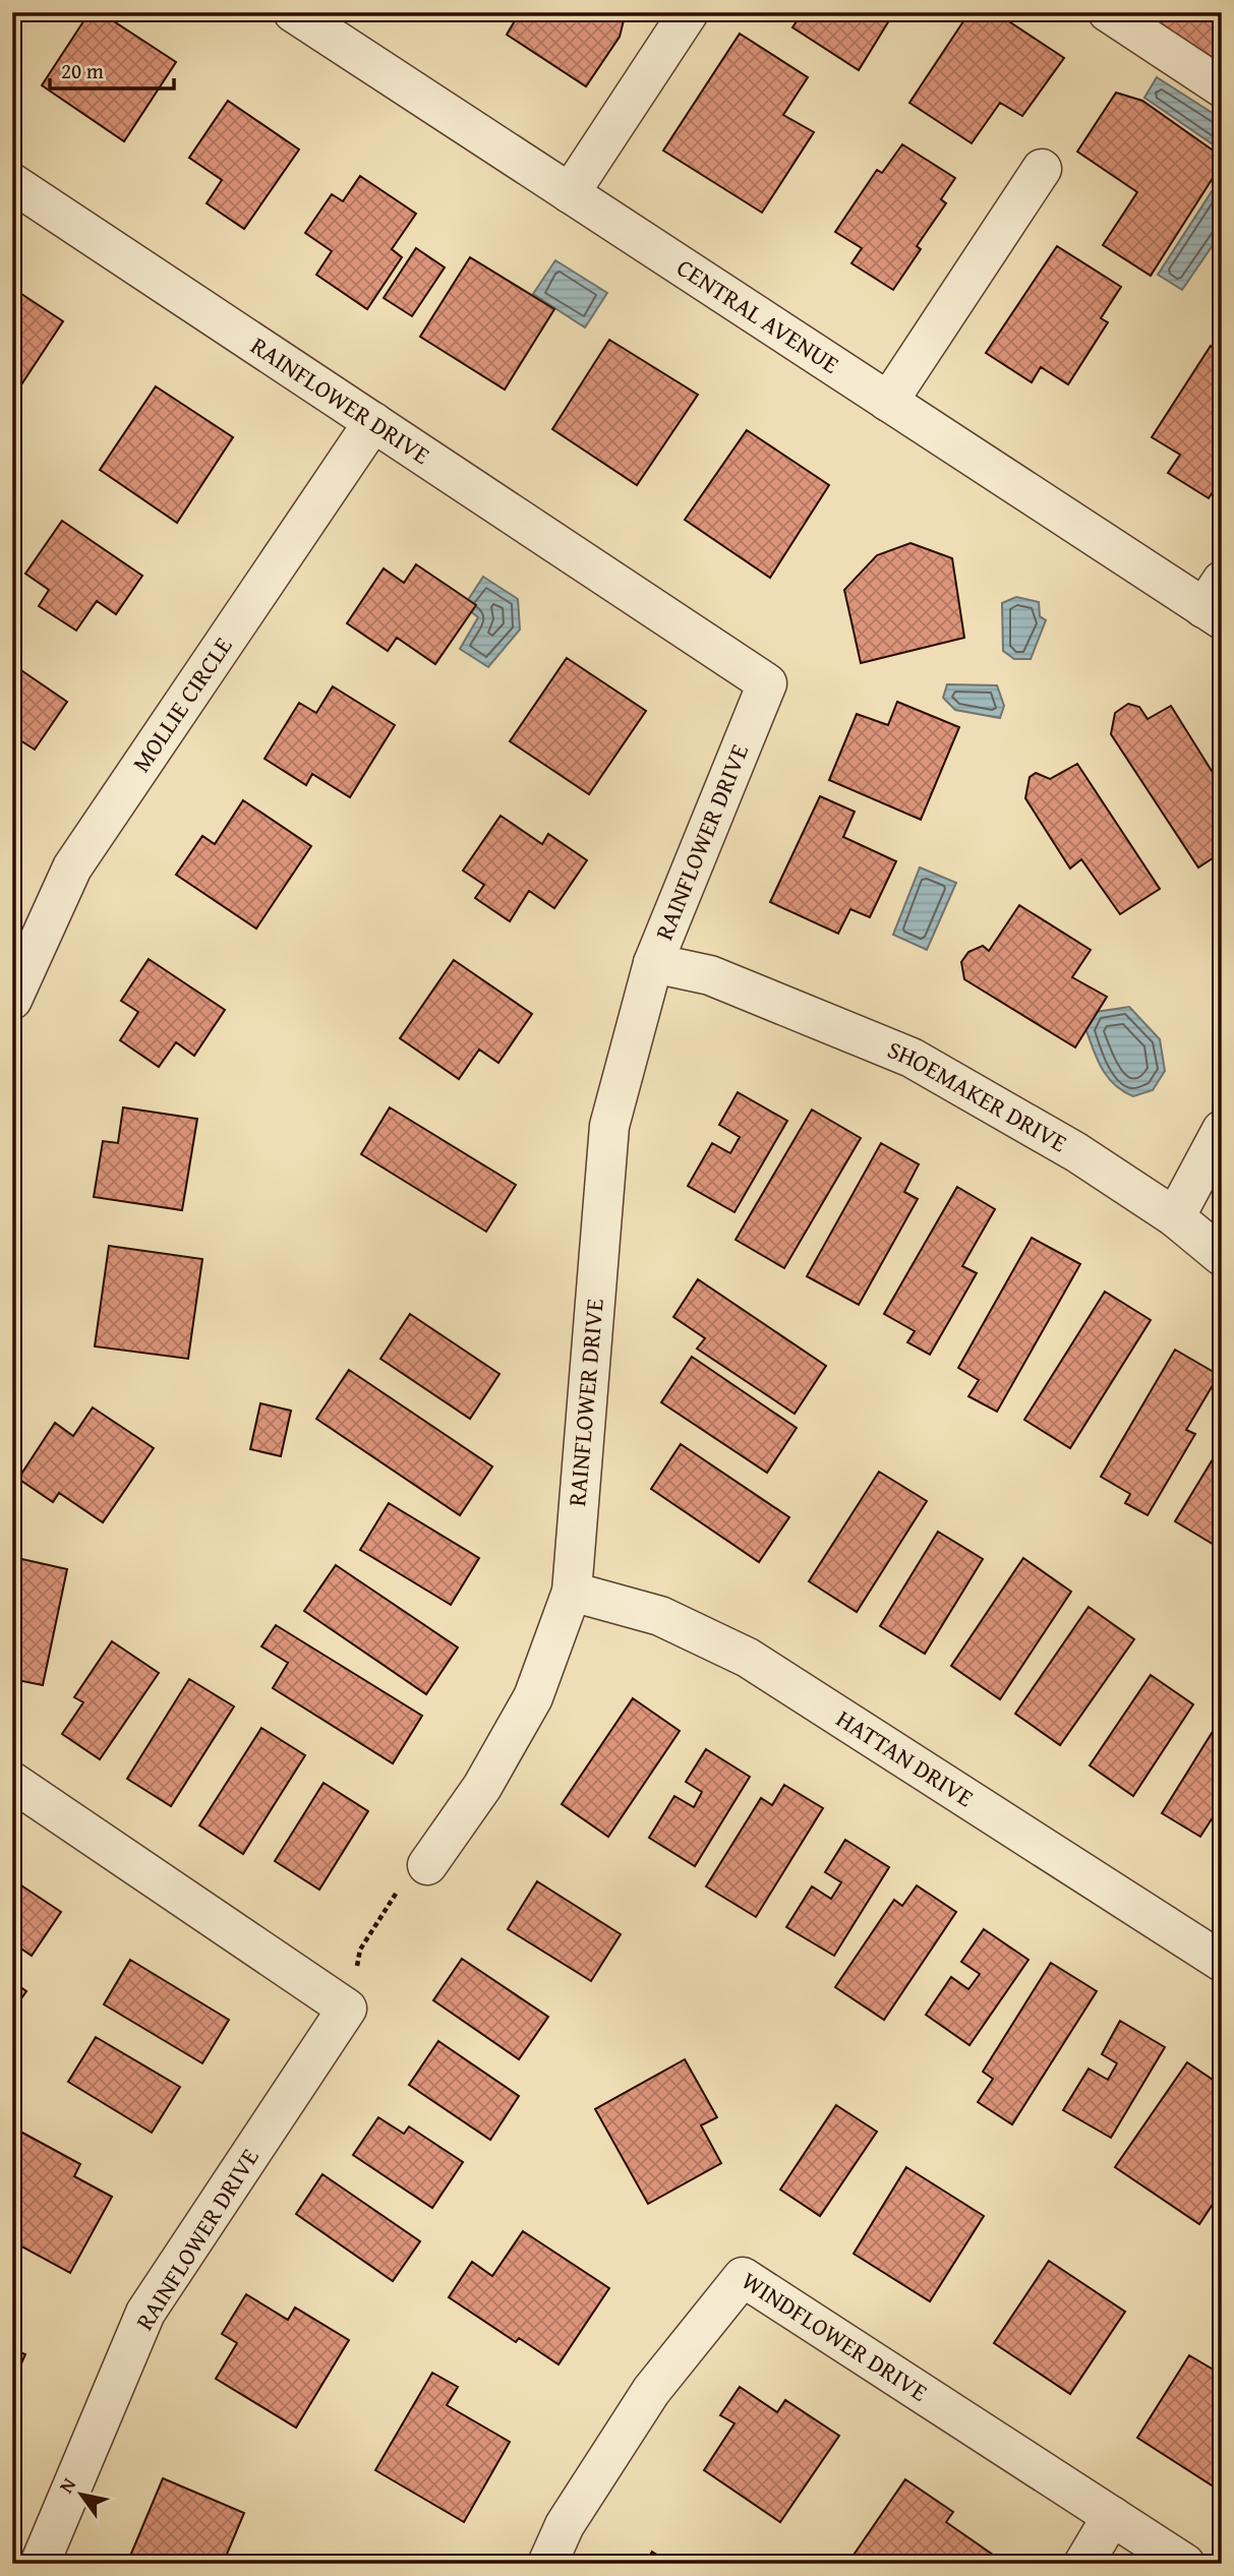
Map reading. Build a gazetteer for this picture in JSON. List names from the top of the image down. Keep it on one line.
{"streets":{"street":["CENTRAL AVENUE","RAINFLOWER DRIVE","MOLLIE CIRCLE","SHOEMAKER DRIVE","HATTAN DRIVE","WINDFLOWER DRIVE"]},"crossings":[["RAINFLOWER DRIVE","MOLLIE CIRCLE"],["RAINFLOWER DRIVE","SHOEMAKER DRIVE"],["RAINFLOWER DRIVE","HATTAN DRIVE"]],"scale_bar":"20 m","north":"top left"}
